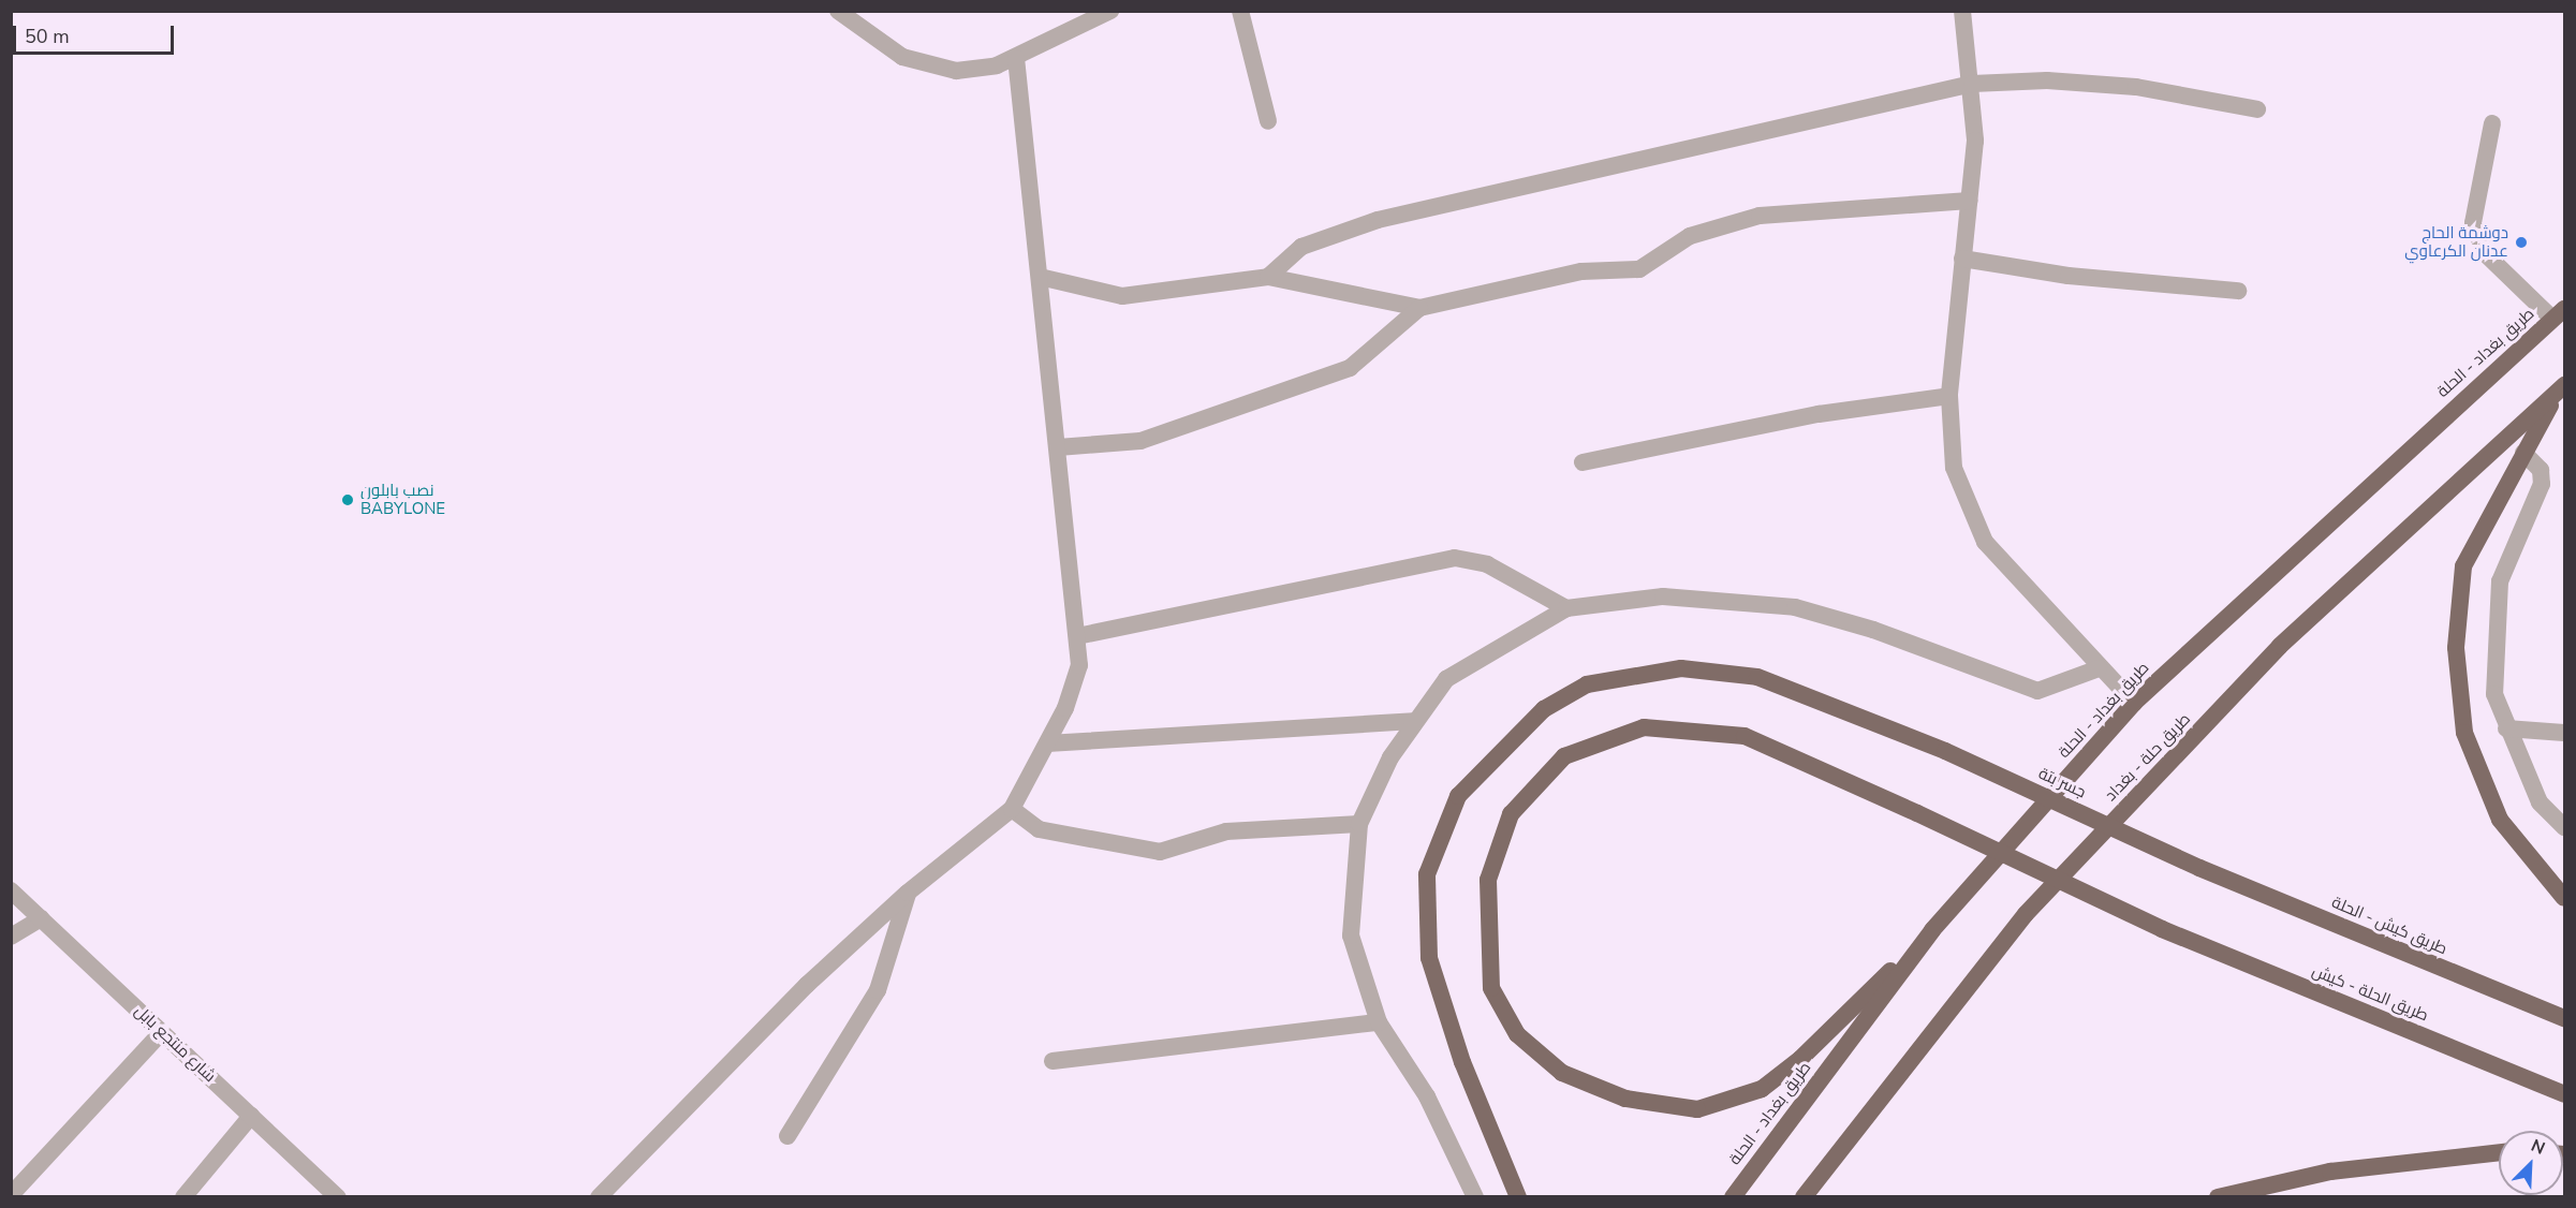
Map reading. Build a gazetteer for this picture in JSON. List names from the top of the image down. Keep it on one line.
{"streets":{"highway":["طريق بغداد - الحلة","طريق حلة - بغداد","جسر بتة","طريق كيش - الحلة","طريق الحلة - كيش"],"street":["شارع منتجع بابل"]},"crossings":[["طريق بغداد - الحلة","طريق الحلة - كيش"],["جسر بتة","طريق كيش - الحلة"]],"places":["دوشمة الحاج عدنان الكرعاوي","نصب بابلون BABYLONE"],"scale_bar":"50 m","north":"top right"}
